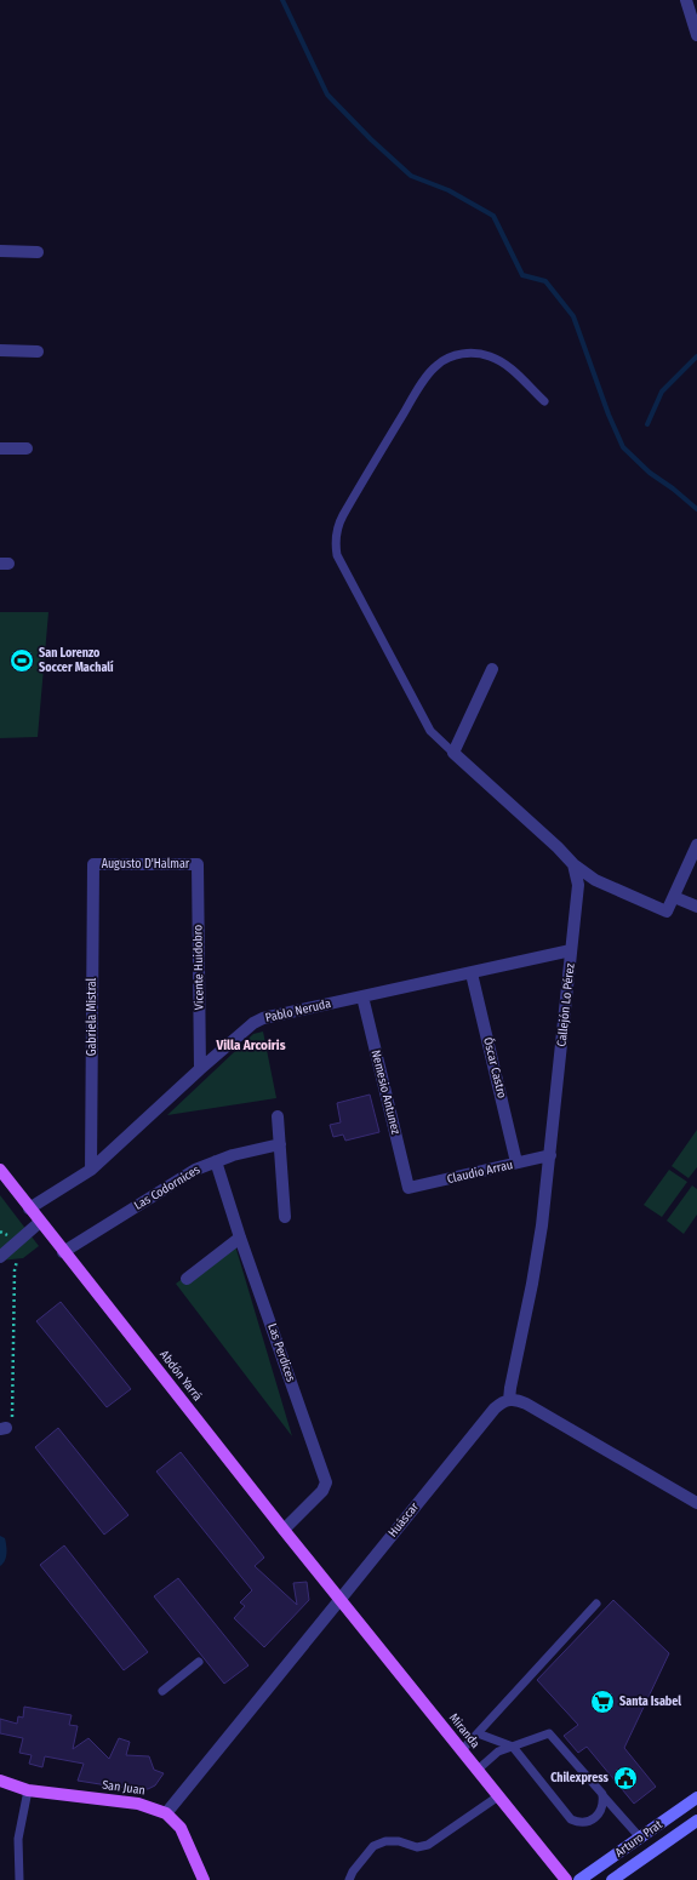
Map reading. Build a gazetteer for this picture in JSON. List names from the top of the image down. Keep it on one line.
{"streets":{"main road":["Abdón Yarrá","Miranda","San Juan","Arturo Prat"],"street":["Augusto D'Halmar","Vicente Huidobro","Callejón Lo Pérez","Pablo Neruda","Gabriela Mistral","Óscar Castro","Nemesio Antunez","Claudio Arrau","Las Codornices","Las Perdices","Huáscar"]},"crossings":[["Augusto D'Halmar","Vicente Huidobro"],["Augusto D'Halmar","Gabriela Mistral"],["Vicente Huidobro","Pablo Neruda"],["Callejón Lo Pérez","Pablo Neruda"],["Callejón Lo Pérez","Claudio Arrau"],["Callejón Lo Pérez","Huáscar"],["Pablo Neruda","Gabriela Mistral"],["Pablo Neruda","Óscar Castro"],["Pablo Neruda","Nemesio Antunez"],["Pablo Neruda","Abdón Yarrá"],["Óscar Castro","Claudio Arrau"],["Nemesio Antunez","Claudio Arrau"],["Las Codornices","Las Perdices"],["Las Codornices","Abdón Yarrá"],["Las Perdices","Abdón Yarrá"],["Abdón Yarrá","Huáscar"],["Abdón Yarrá","Miranda"],["Huáscar","Miranda"],["Huáscar","San Juan"]],"districts":["Villa Arcoiris"],"places":{"sports":["San Lorenzo Soccer Machalí"],"supermarket":["Santa Isabel"],"public building":["Chilexpress"]}}
